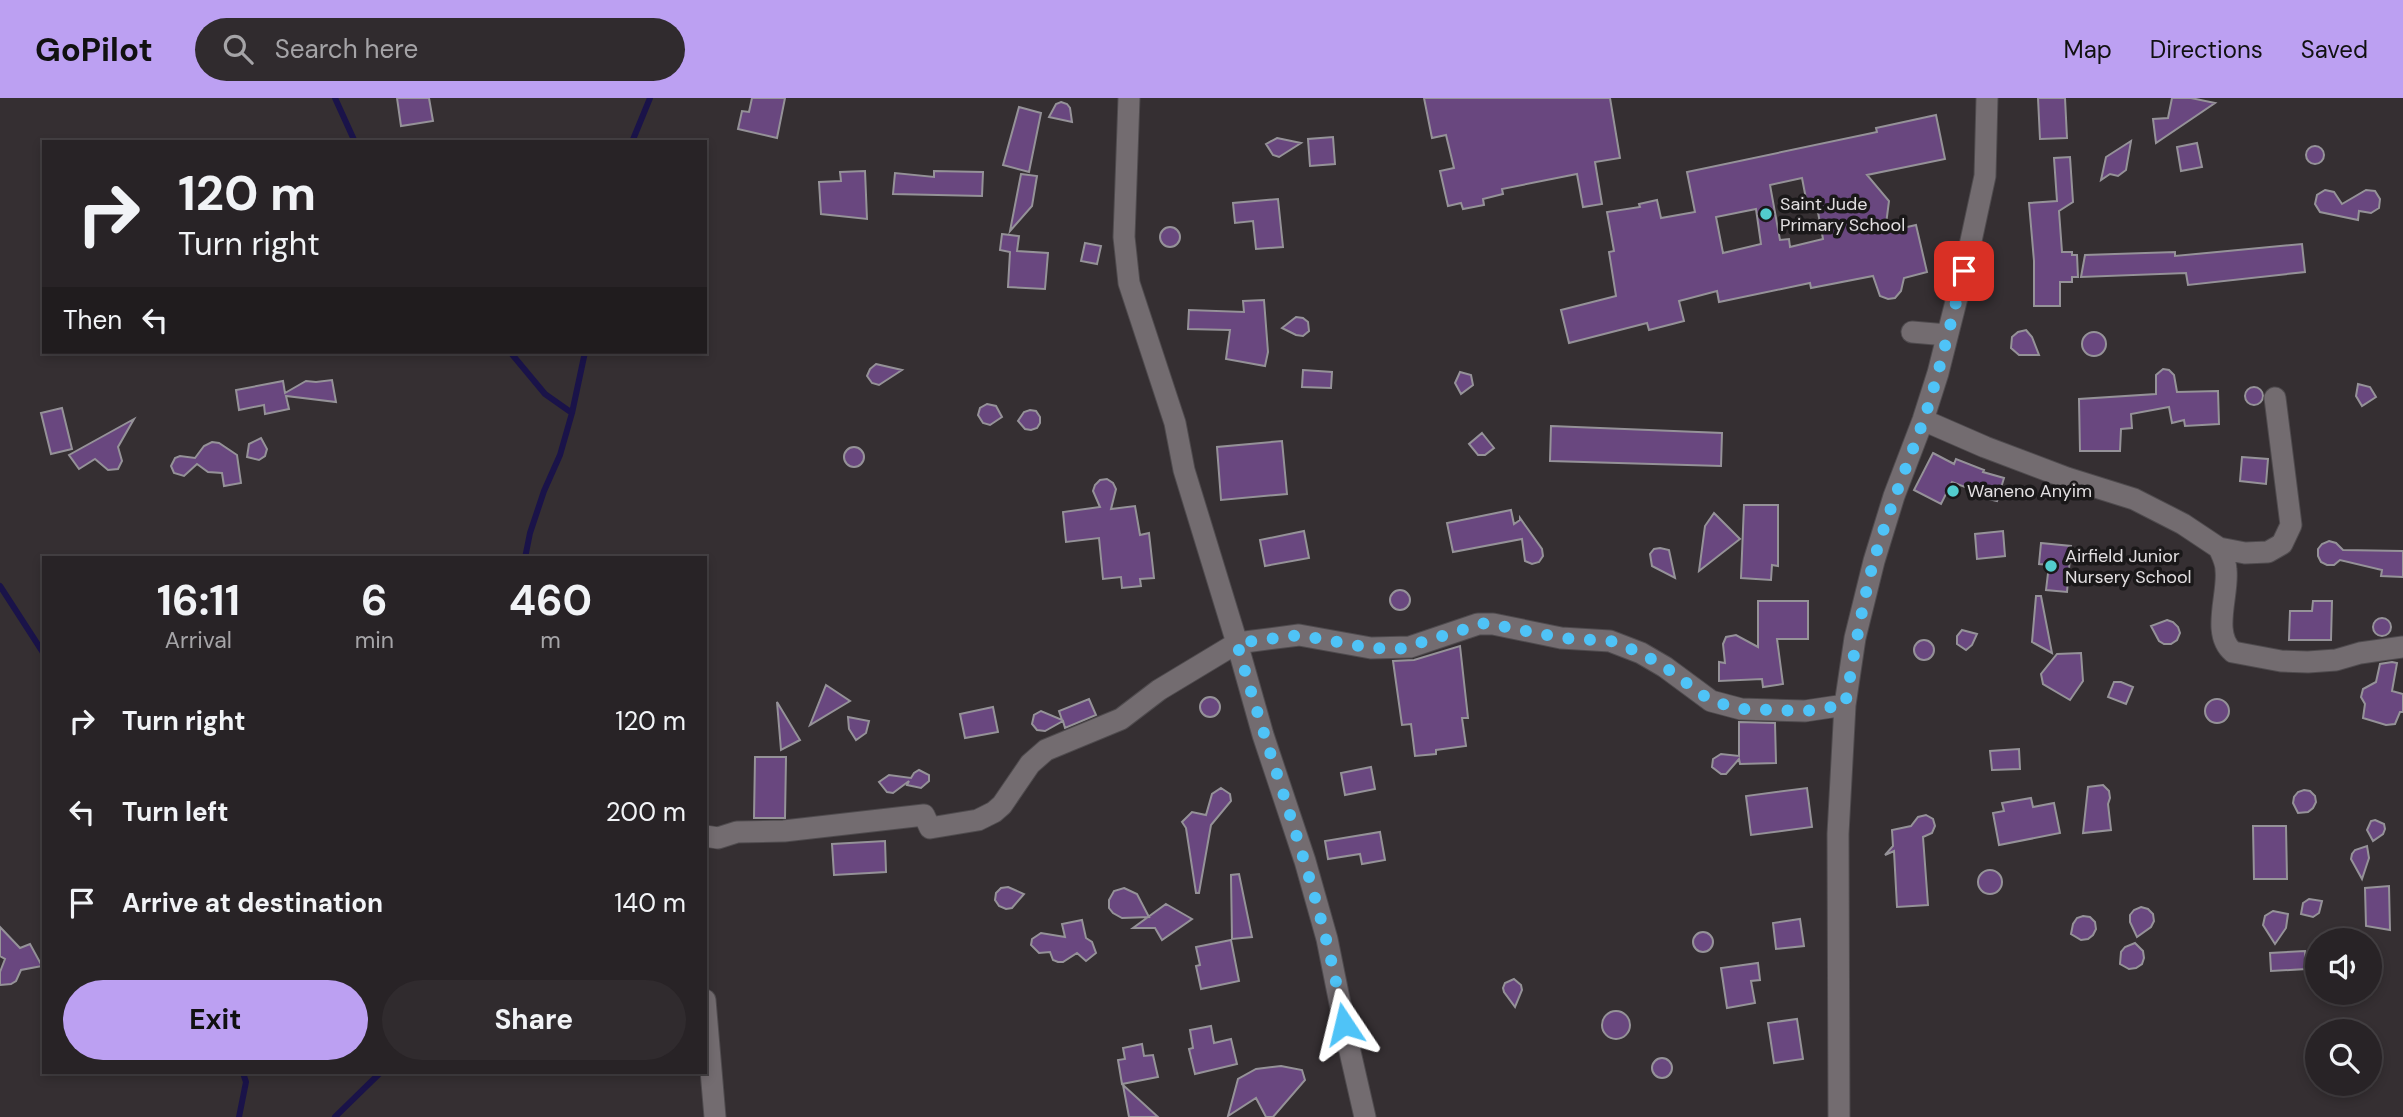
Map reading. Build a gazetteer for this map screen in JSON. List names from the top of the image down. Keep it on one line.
{"places":["Saint Jude Primary School","Waneno Anyim","Airfield Junior Nursery School"],"page":{"header":"GoPilot","search":"Search here","nav":["Map","Directions","Saved"],"turn":["120 m","Turn right"],"then":"Then","eta":["16:11","Arrival","6","min","460","m"],"list":[{"name":"Turn right","value":"120 m"},{"name":"Turn left","value":"200 m"},{"name":"Arrive at destination","value":"140 m"}],"buttons":["Exit","Share"]}}
